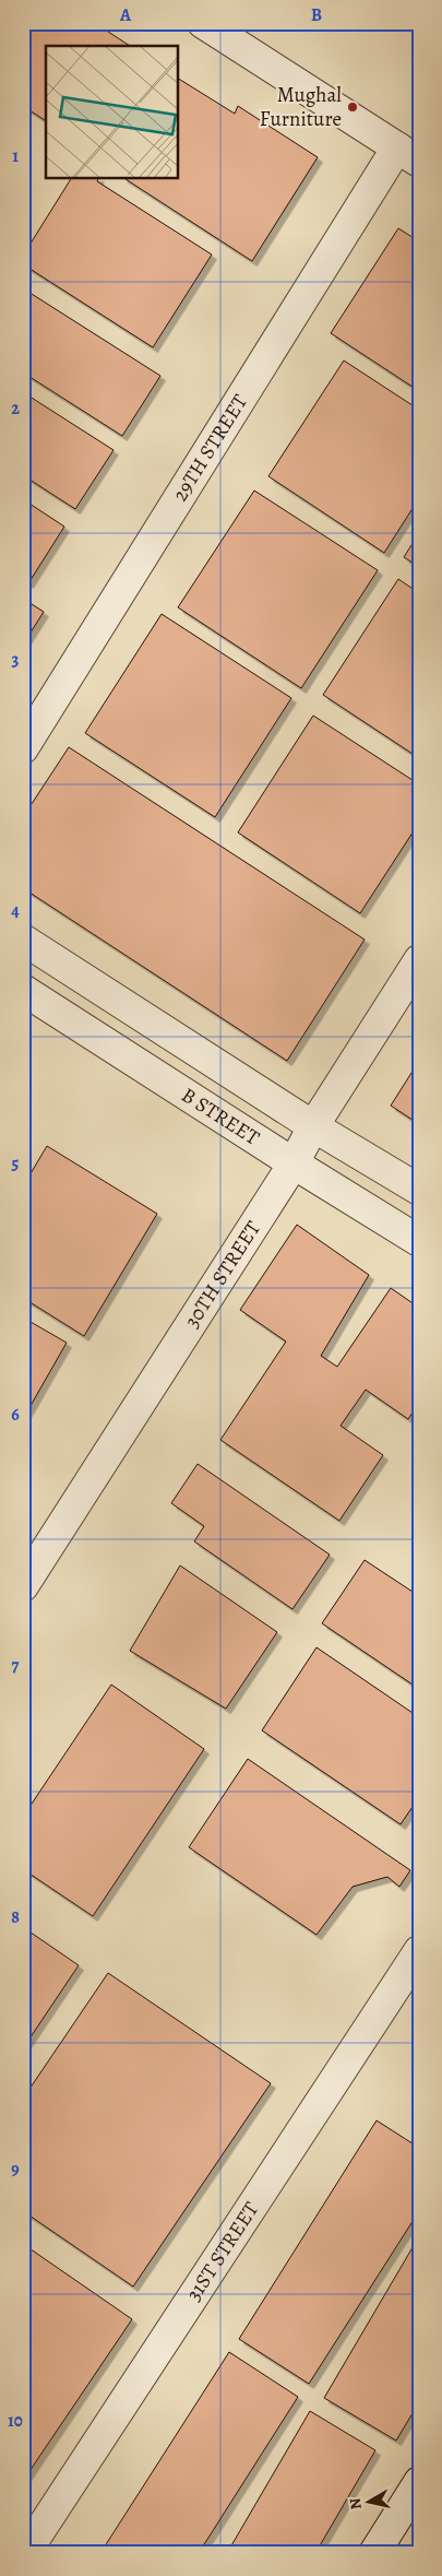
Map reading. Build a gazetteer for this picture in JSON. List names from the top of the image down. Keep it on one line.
{"streets":{"street":["29TH STREET","B STREET","30TH STREET","31ST STREET"]},"crossings":[["B STREET","30TH STREET"]],"places":["Mughal Furniture"],"north":"left","grid":{"columns":["A","B"],"rows":["1","2","3","4","5","6","7","8","9","10"]}}
